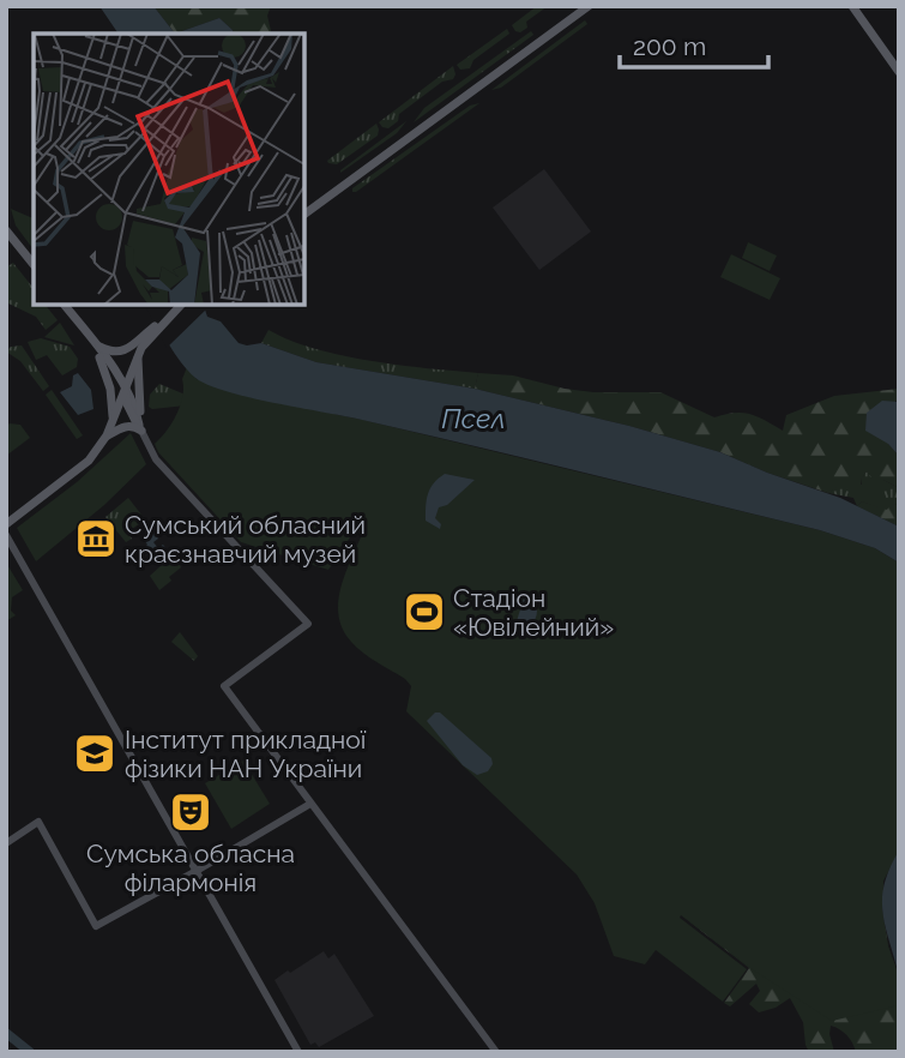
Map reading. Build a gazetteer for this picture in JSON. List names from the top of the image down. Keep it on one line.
{"water":["Псел"],"places":{"museum":["Сумський обласний краєзнавчий музей"],"sports":["Стадіон «Ювілейний»"],"school or university":["Інститут прикладної фізики НАН України"],"theatre":["Сумська обласна філармонія"]},"scale_bar":"200 m"}
